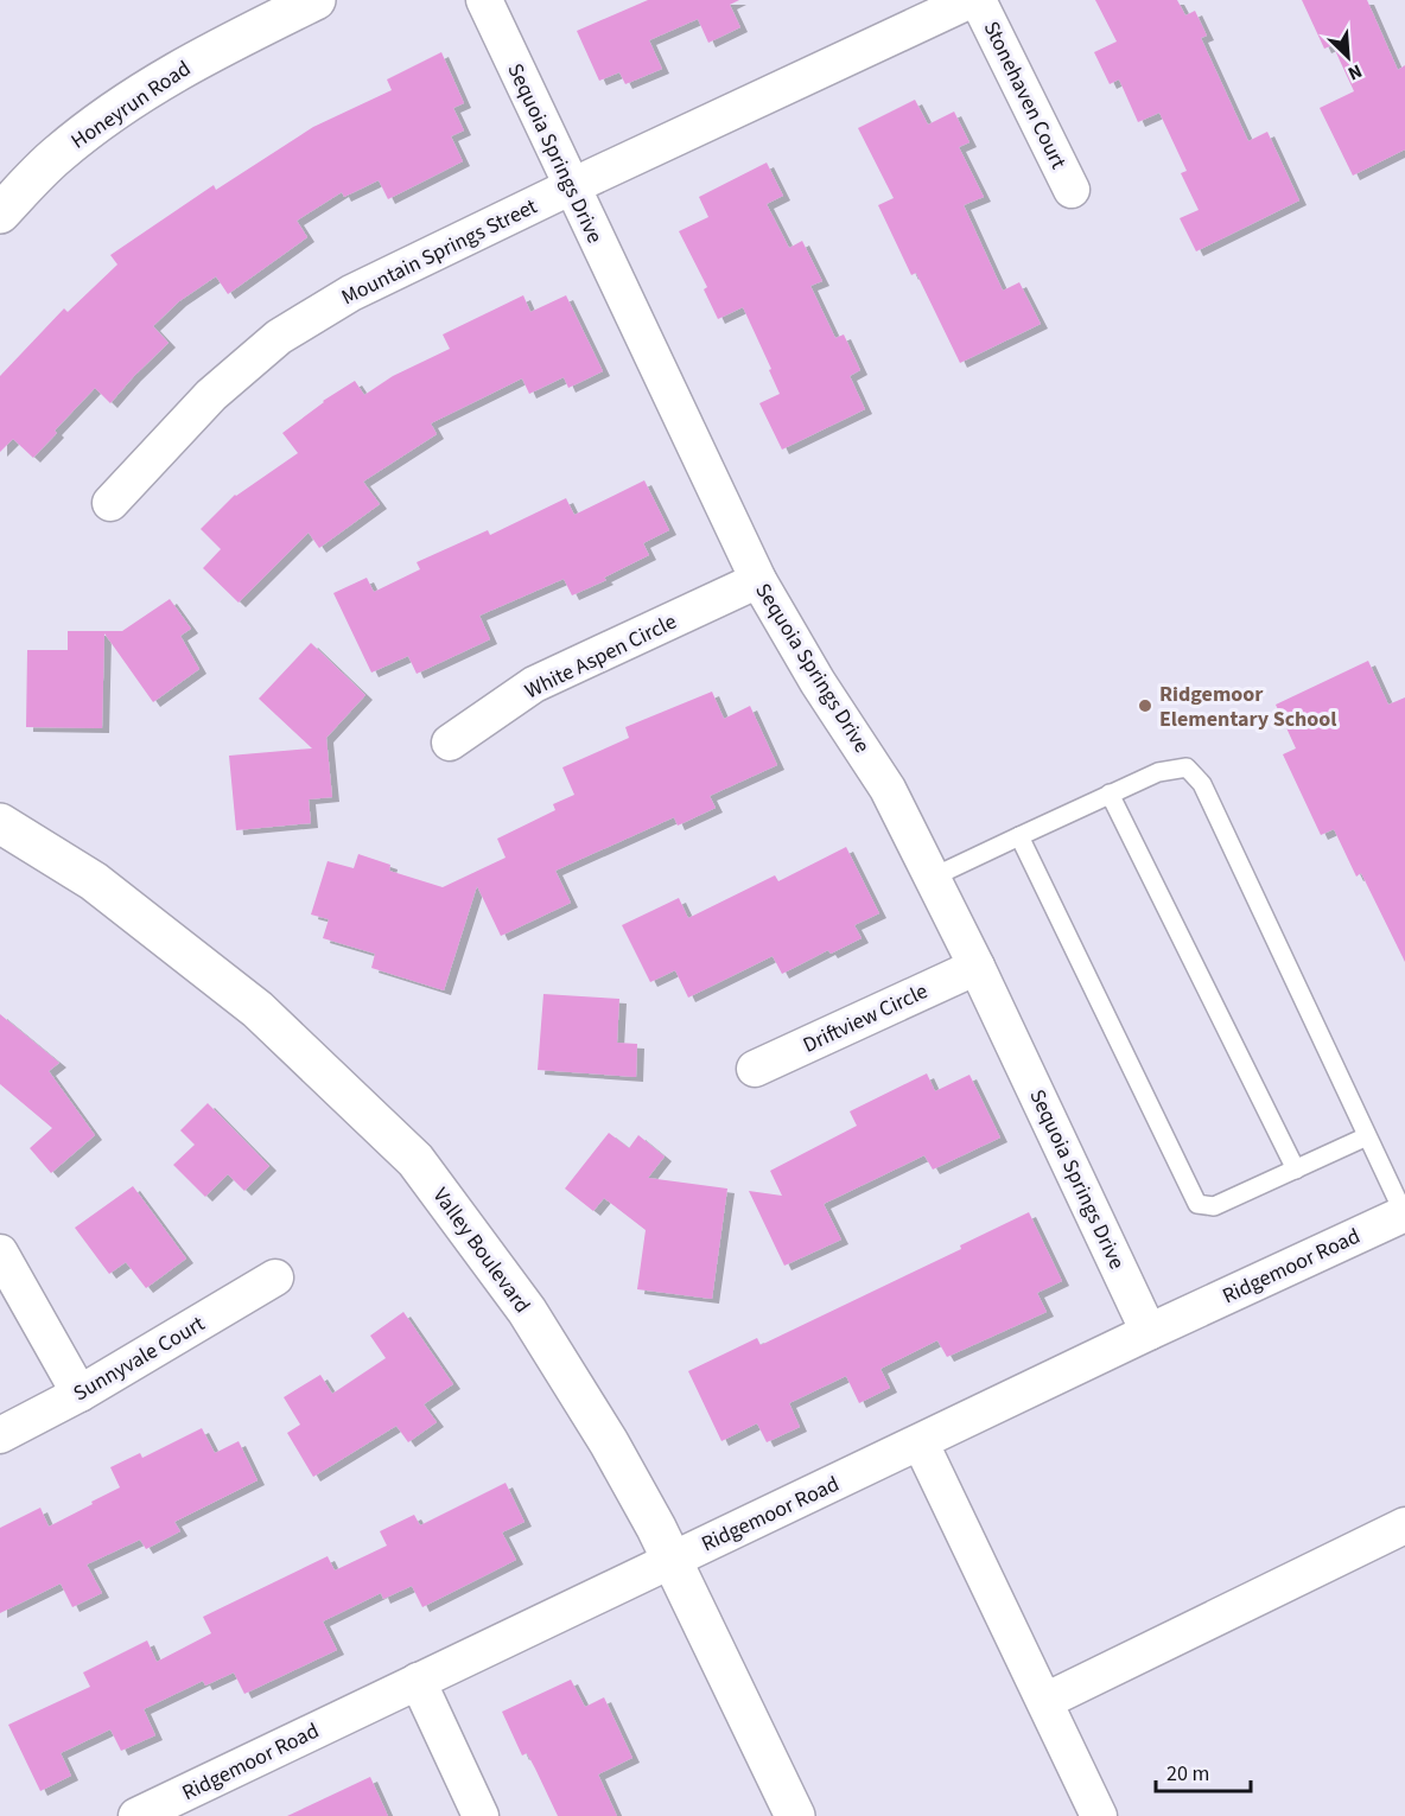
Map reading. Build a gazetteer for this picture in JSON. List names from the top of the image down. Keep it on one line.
{"streets":{"street":["Stonehaven Court","Honeyrun Road","Sequoia Springs Drive","Mountain Springs Street","White Aspen Circle","Driftview Circle","Valley Boulevard","Ridgemoor Road","Sunnyvale Court"]},"crossings":[["Sequoia Springs Drive","Mountain Springs Street"],["Sequoia Springs Drive","White Aspen Circle"],["Sequoia Springs Drive","Driftview Circle"],["Sequoia Springs Drive","Ridgemoor Road"],["Valley Boulevard","Ridgemoor Road"]],"places":["Ridgemoor Elementary School"],"scale_bar":"20 m","north":"bottom right"}
